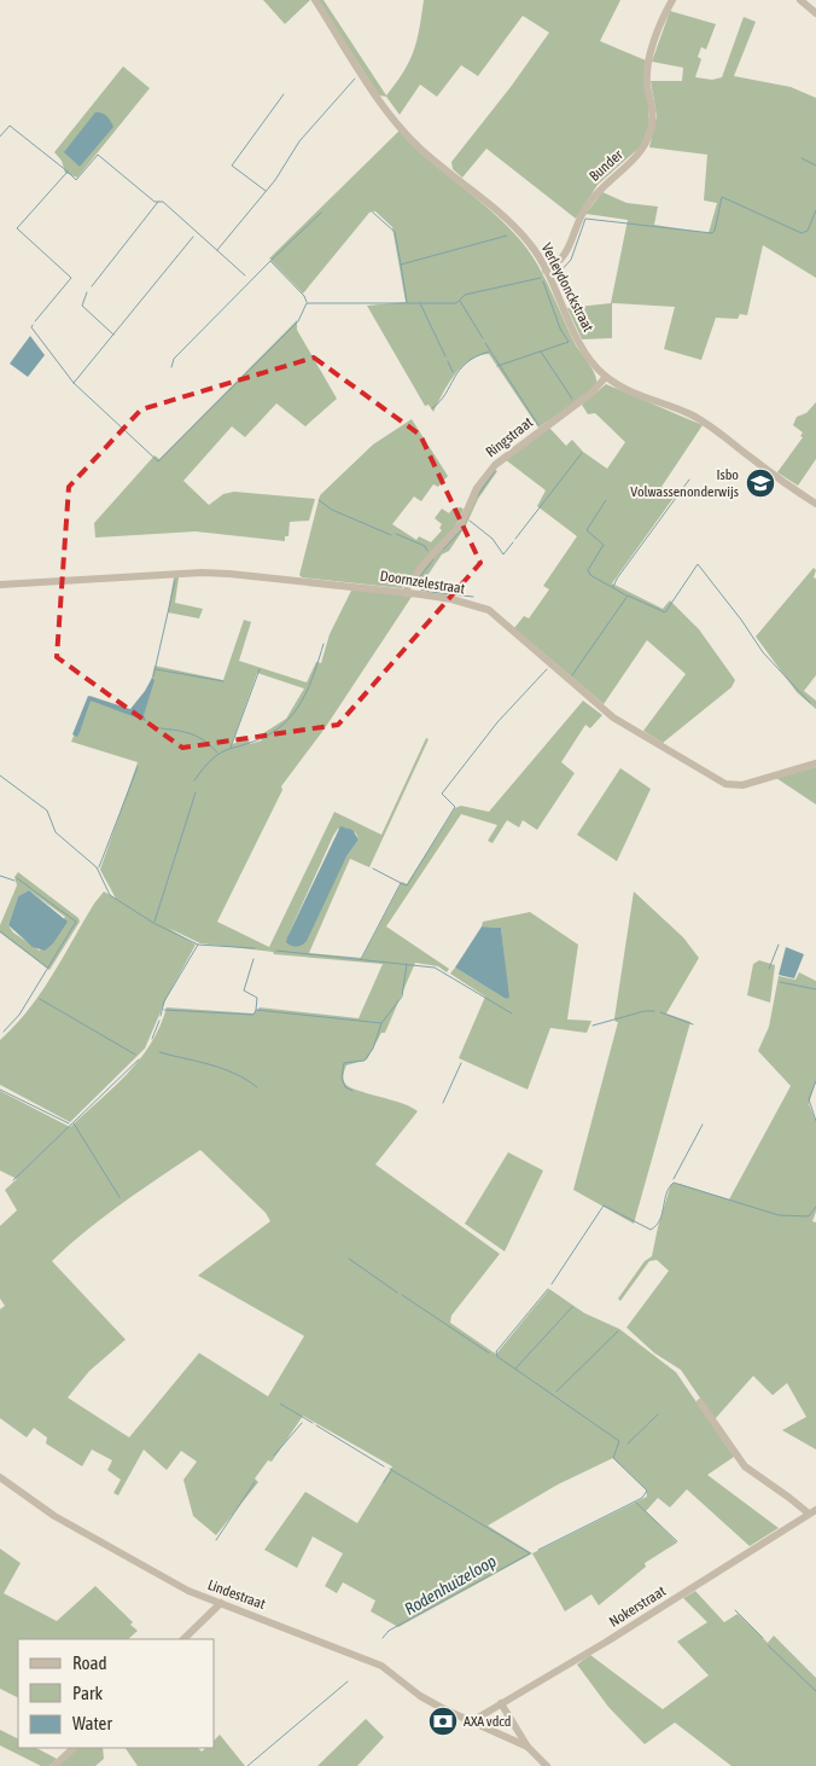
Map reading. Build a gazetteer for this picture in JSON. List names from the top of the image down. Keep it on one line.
{"streets":{"street":["Bunder","Verleydonckstraat","Ringstraat","Doornzelestraat","Lindestraat","Nokerstraat"]},"crossings":[["Bunder","Verleydonckstraat"],["Verleydonckstraat","Ringstraat"],["Ringstraat","Doornzelestraat"],["Lindestraat","Nokerstraat"]],"water":["Rodenhuizeloop"],"places":{"school or university":["Isbo Volwassenonderwijs"],"bank":["AXA vdcd"]},"legend":["Road","Park","Water"]}
